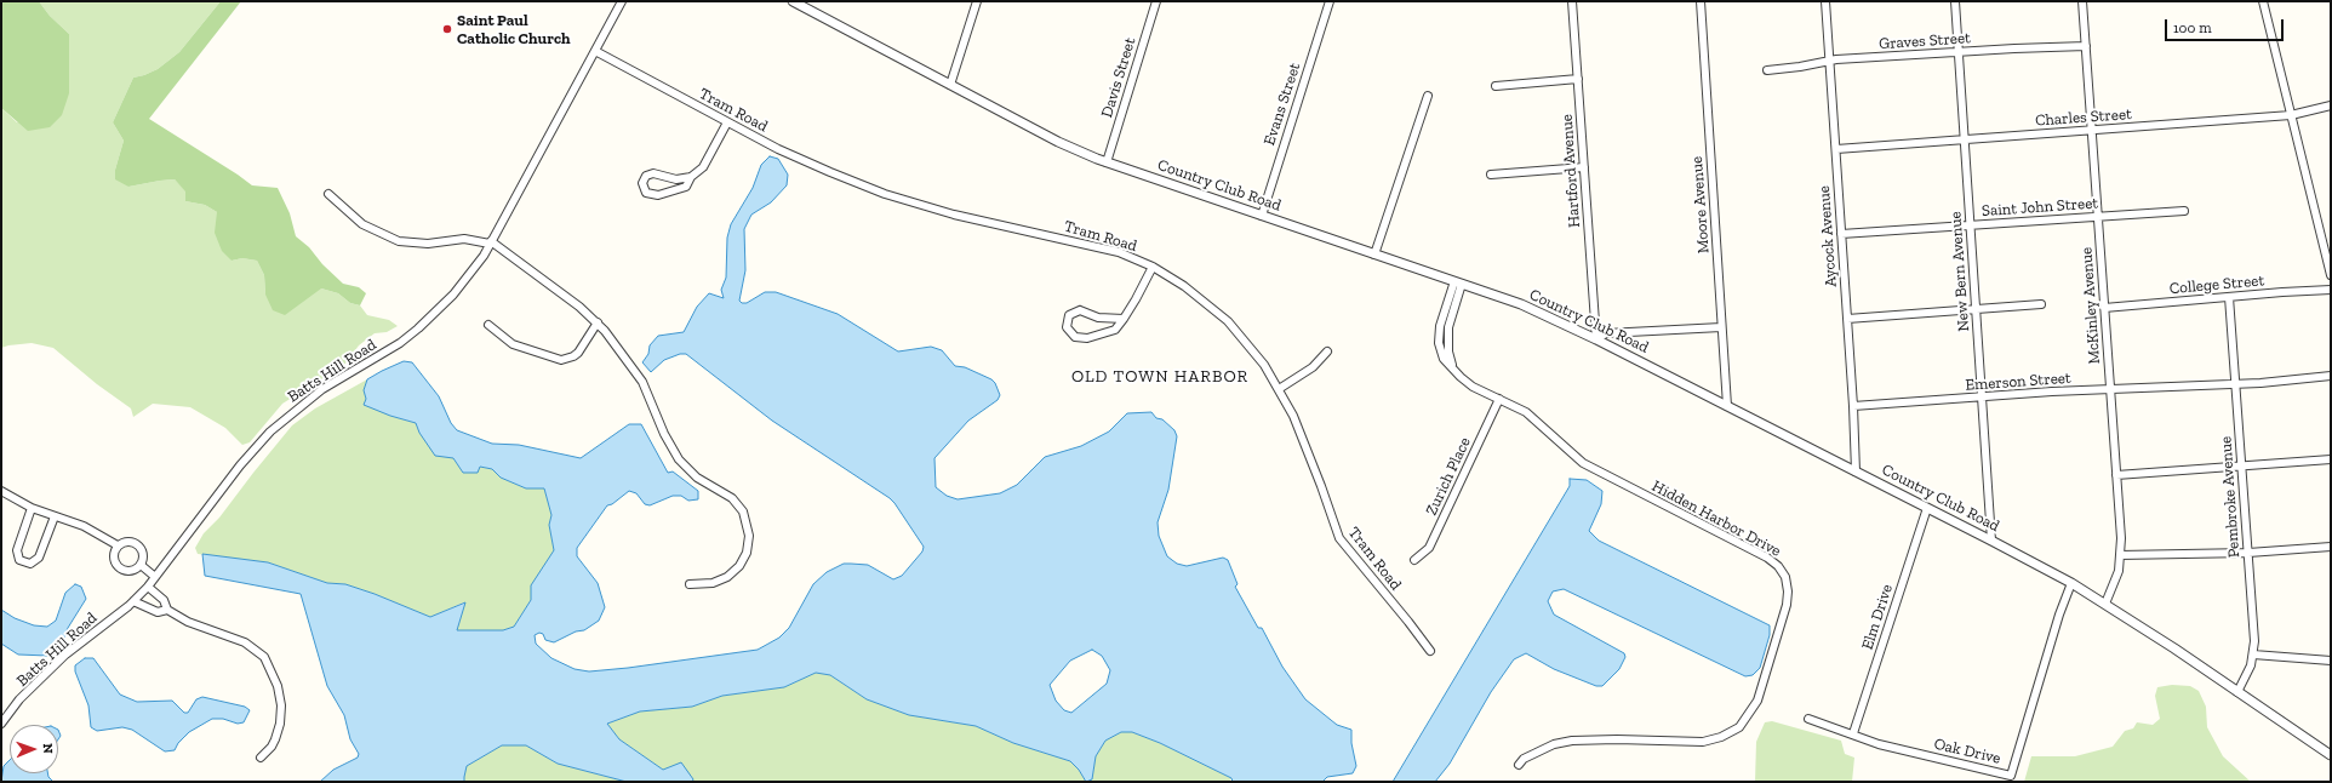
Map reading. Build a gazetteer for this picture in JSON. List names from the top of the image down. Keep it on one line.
{"streets":{"street":["Graves Street","Davis Street","Evans Street","Tram Road","Charles Street","Hartford Avenue","Country Club Road","Moore Avenue","Saint John Street","Aycock Avenue","New Bern Avenue","College Street","McKinley Avenue","Batts Hill Road","Emerson Street","Zurich Place","Pembroke Avenue","Hidden Harbor Drive","Elm Drive","Oak Drive"]},"crossings":[["Graves Street","Aycock Avenue"],["Graves Street","New Bern Avenue"],["Graves Street","McKinley Avenue"],["Davis Street","Country Club Road"],["Evans Street","Country Club Road"],["Tram Road","Batts Hill Road"],["Charles Street","Aycock Avenue"],["Charles Street","New Bern Avenue"],["Charles Street","McKinley Avenue"],["Hartford Avenue","Country Club Road"],["Country Club Road","Moore Avenue"],["Country Club Road","Aycock Avenue"],["Country Club Road","New Bern Avenue"],["Country Club Road","McKinley Avenue"],["Country Club Road","Pembroke Avenue"],["Country Club Road","Hidden Harbor Drive"],["Country Club Road","Elm Drive"],["Country Club Road","Oak Drive"],["Saint John Street","Aycock Avenue"],["Saint John Street","New Bern Avenue"],["Saint John Street","McKinley Avenue"],["Aycock Avenue","Emerson Street"],["New Bern Avenue","Emerson Street"],["College Street","McKinley Avenue"],["College Street","Pembroke Avenue"],["McKinley Avenue","Emerson Street"],["Emerson Street","Pembroke Avenue"],["Zurich Place","Hidden Harbor Drive"],["Elm Drive","Oak Drive"]],"districts":["OLD TOWN HARBOR"],"places":["Saint Paul Catholic Church"],"scale_bar":"100 m","north":"right"}
